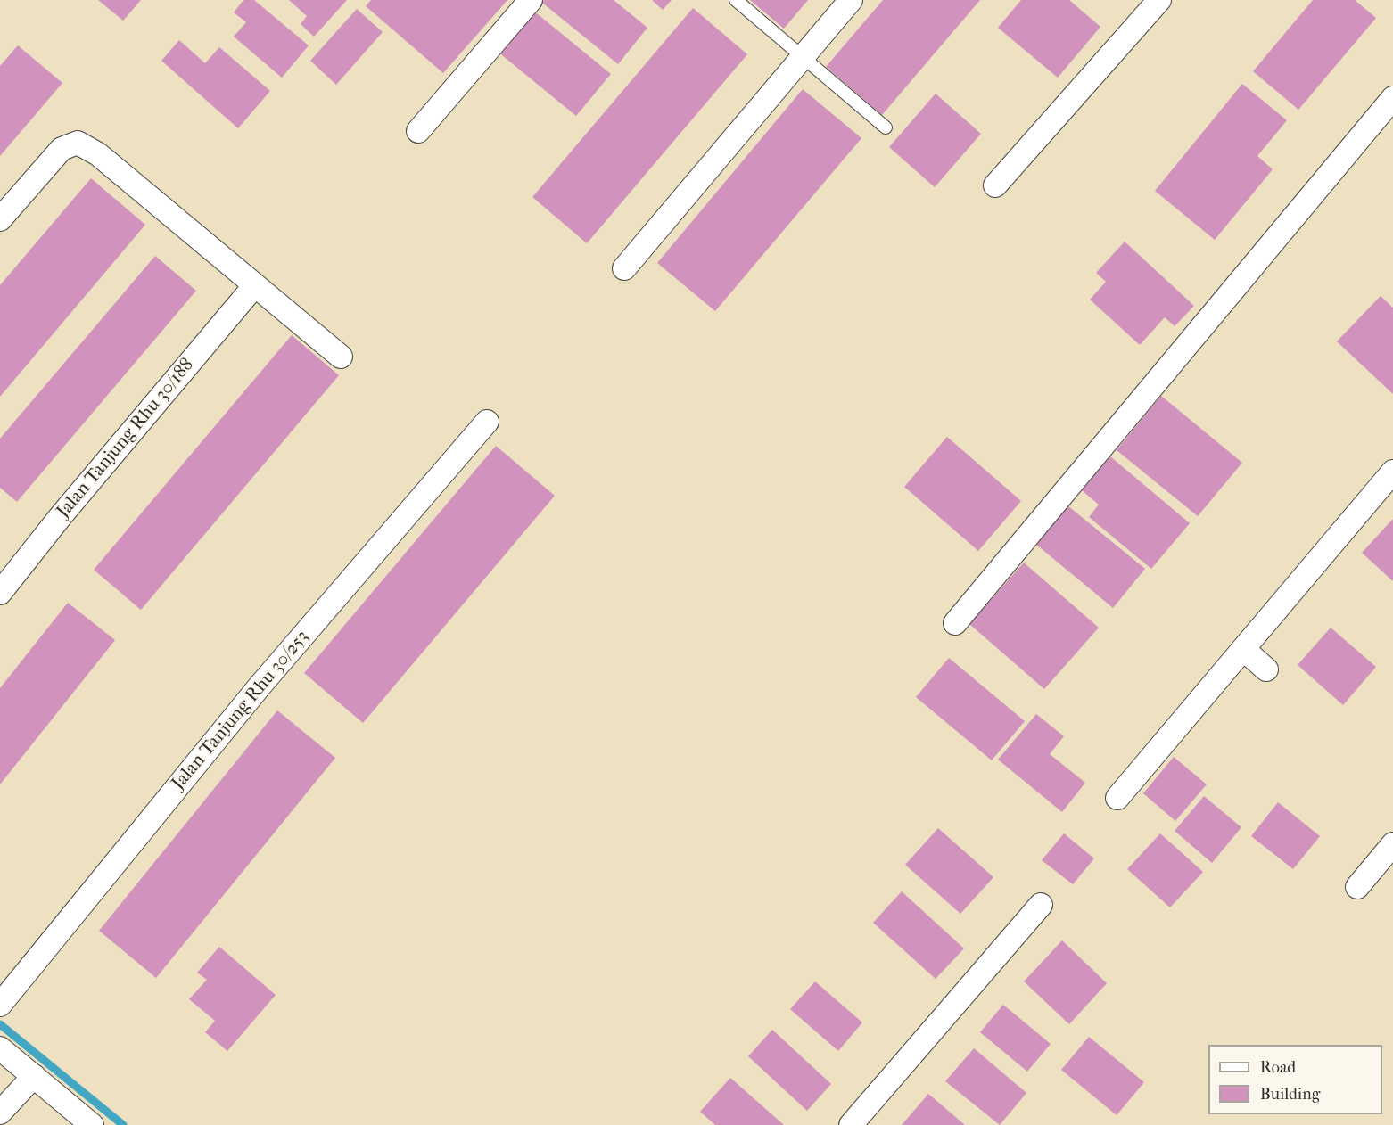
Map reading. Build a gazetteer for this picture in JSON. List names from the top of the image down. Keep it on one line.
{"streets":{"street":["Jalan Tanjung Rhu 30/188","Jalan Tanjung Rhu 30/253"]},"legend":["Road","Building"]}
